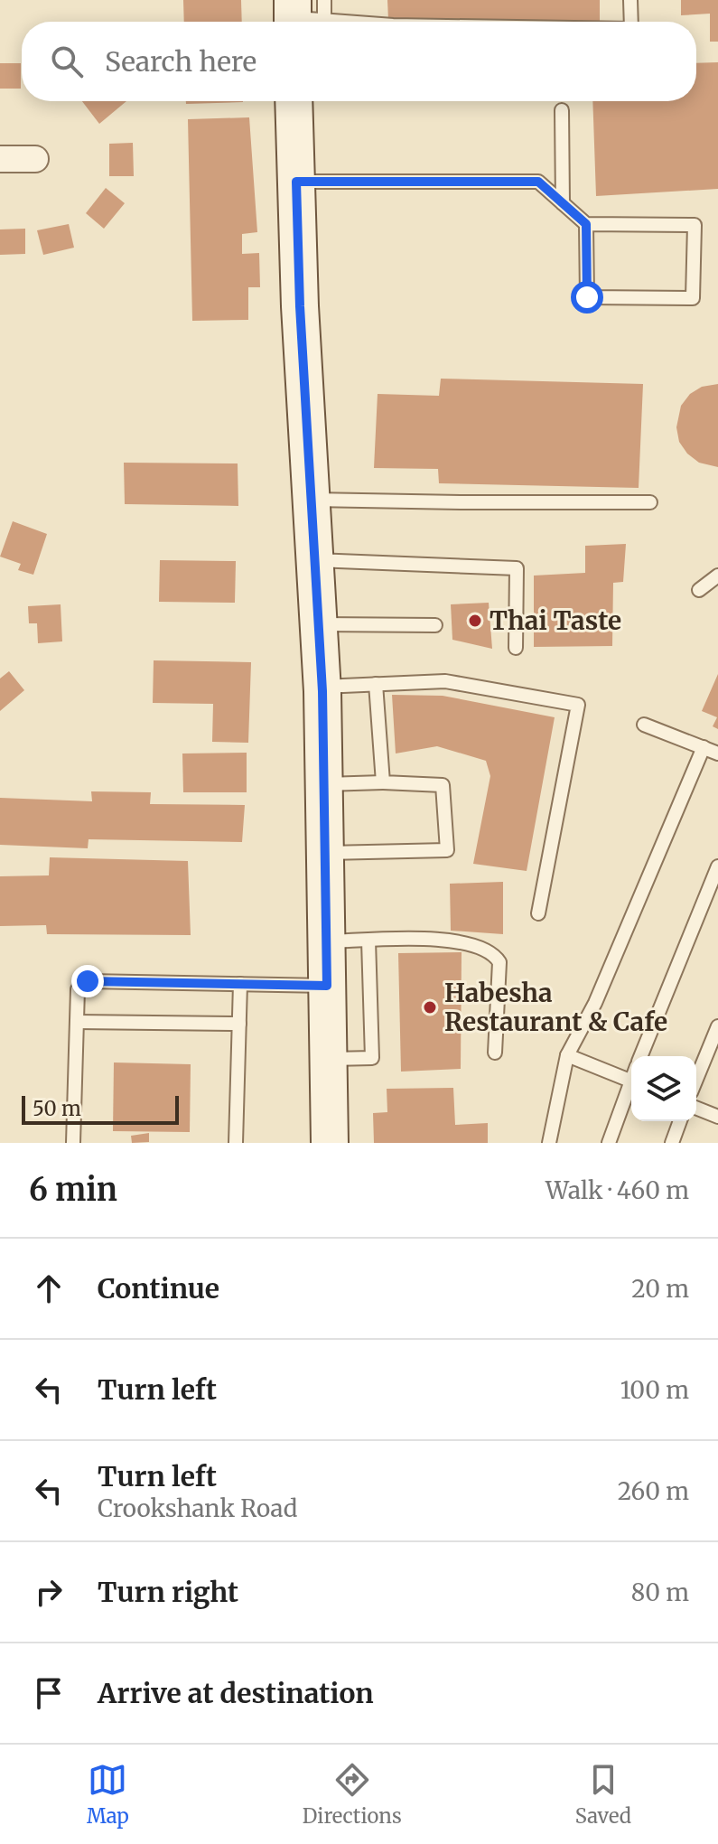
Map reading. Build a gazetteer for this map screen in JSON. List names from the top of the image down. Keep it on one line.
{"places":["Thai Taste","Habesha Restaurant & Cafe"],"scale_bar":"50 m","page":{"search":"Search here","scale":"50 m","heading":["6 min","Walk · 460 m"],"list":[["Continue","20 m"],["Turn left","100 m"],["Turn left","Crookshank Road","260 m"],["Turn right","80 m"],"Arrive at destination"],"nav":["Map","Directions","Saved"]}}
